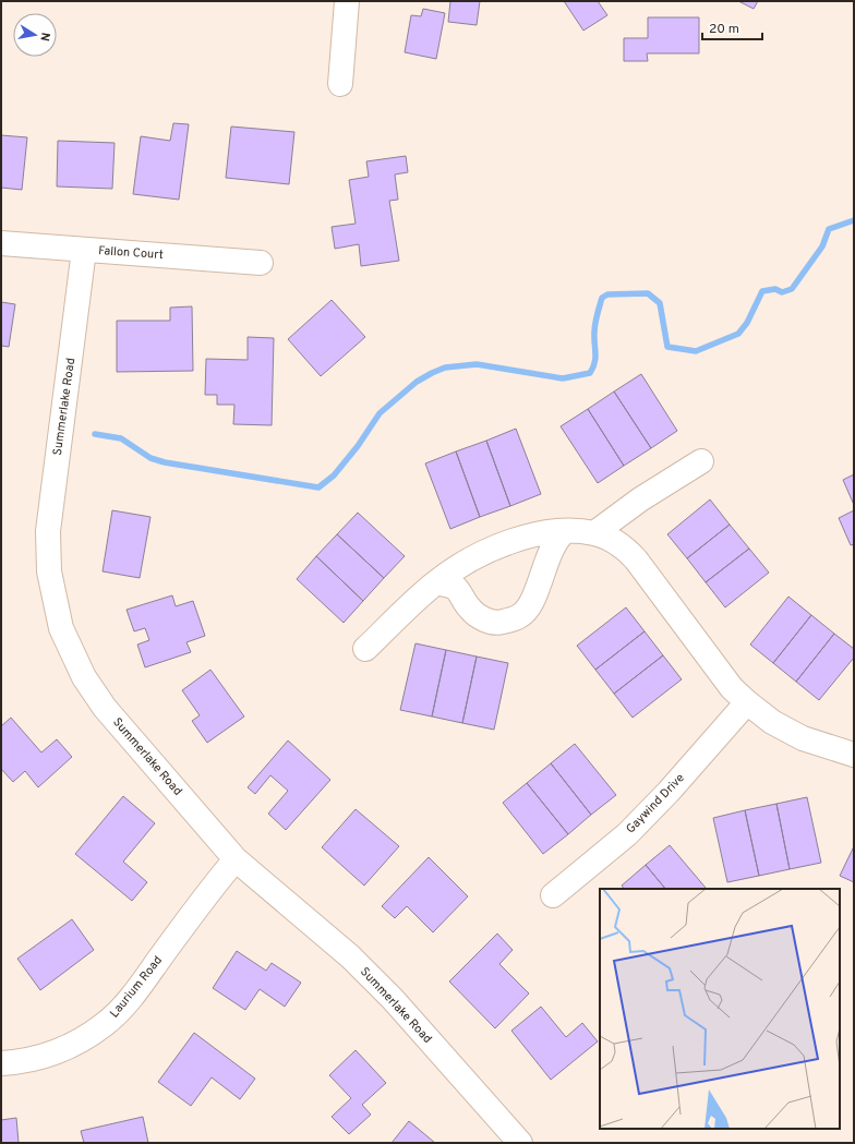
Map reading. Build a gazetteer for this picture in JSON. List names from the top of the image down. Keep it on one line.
{"streets":{"street":["Fallon Court","Summerlake Road","Gaywind Drive","Laurium Road"]},"crossings":[["Fallon Court","Summerlake Road"],["Summerlake Road","Laurium Road"]],"scale_bar":"20 m","north":"right"}
